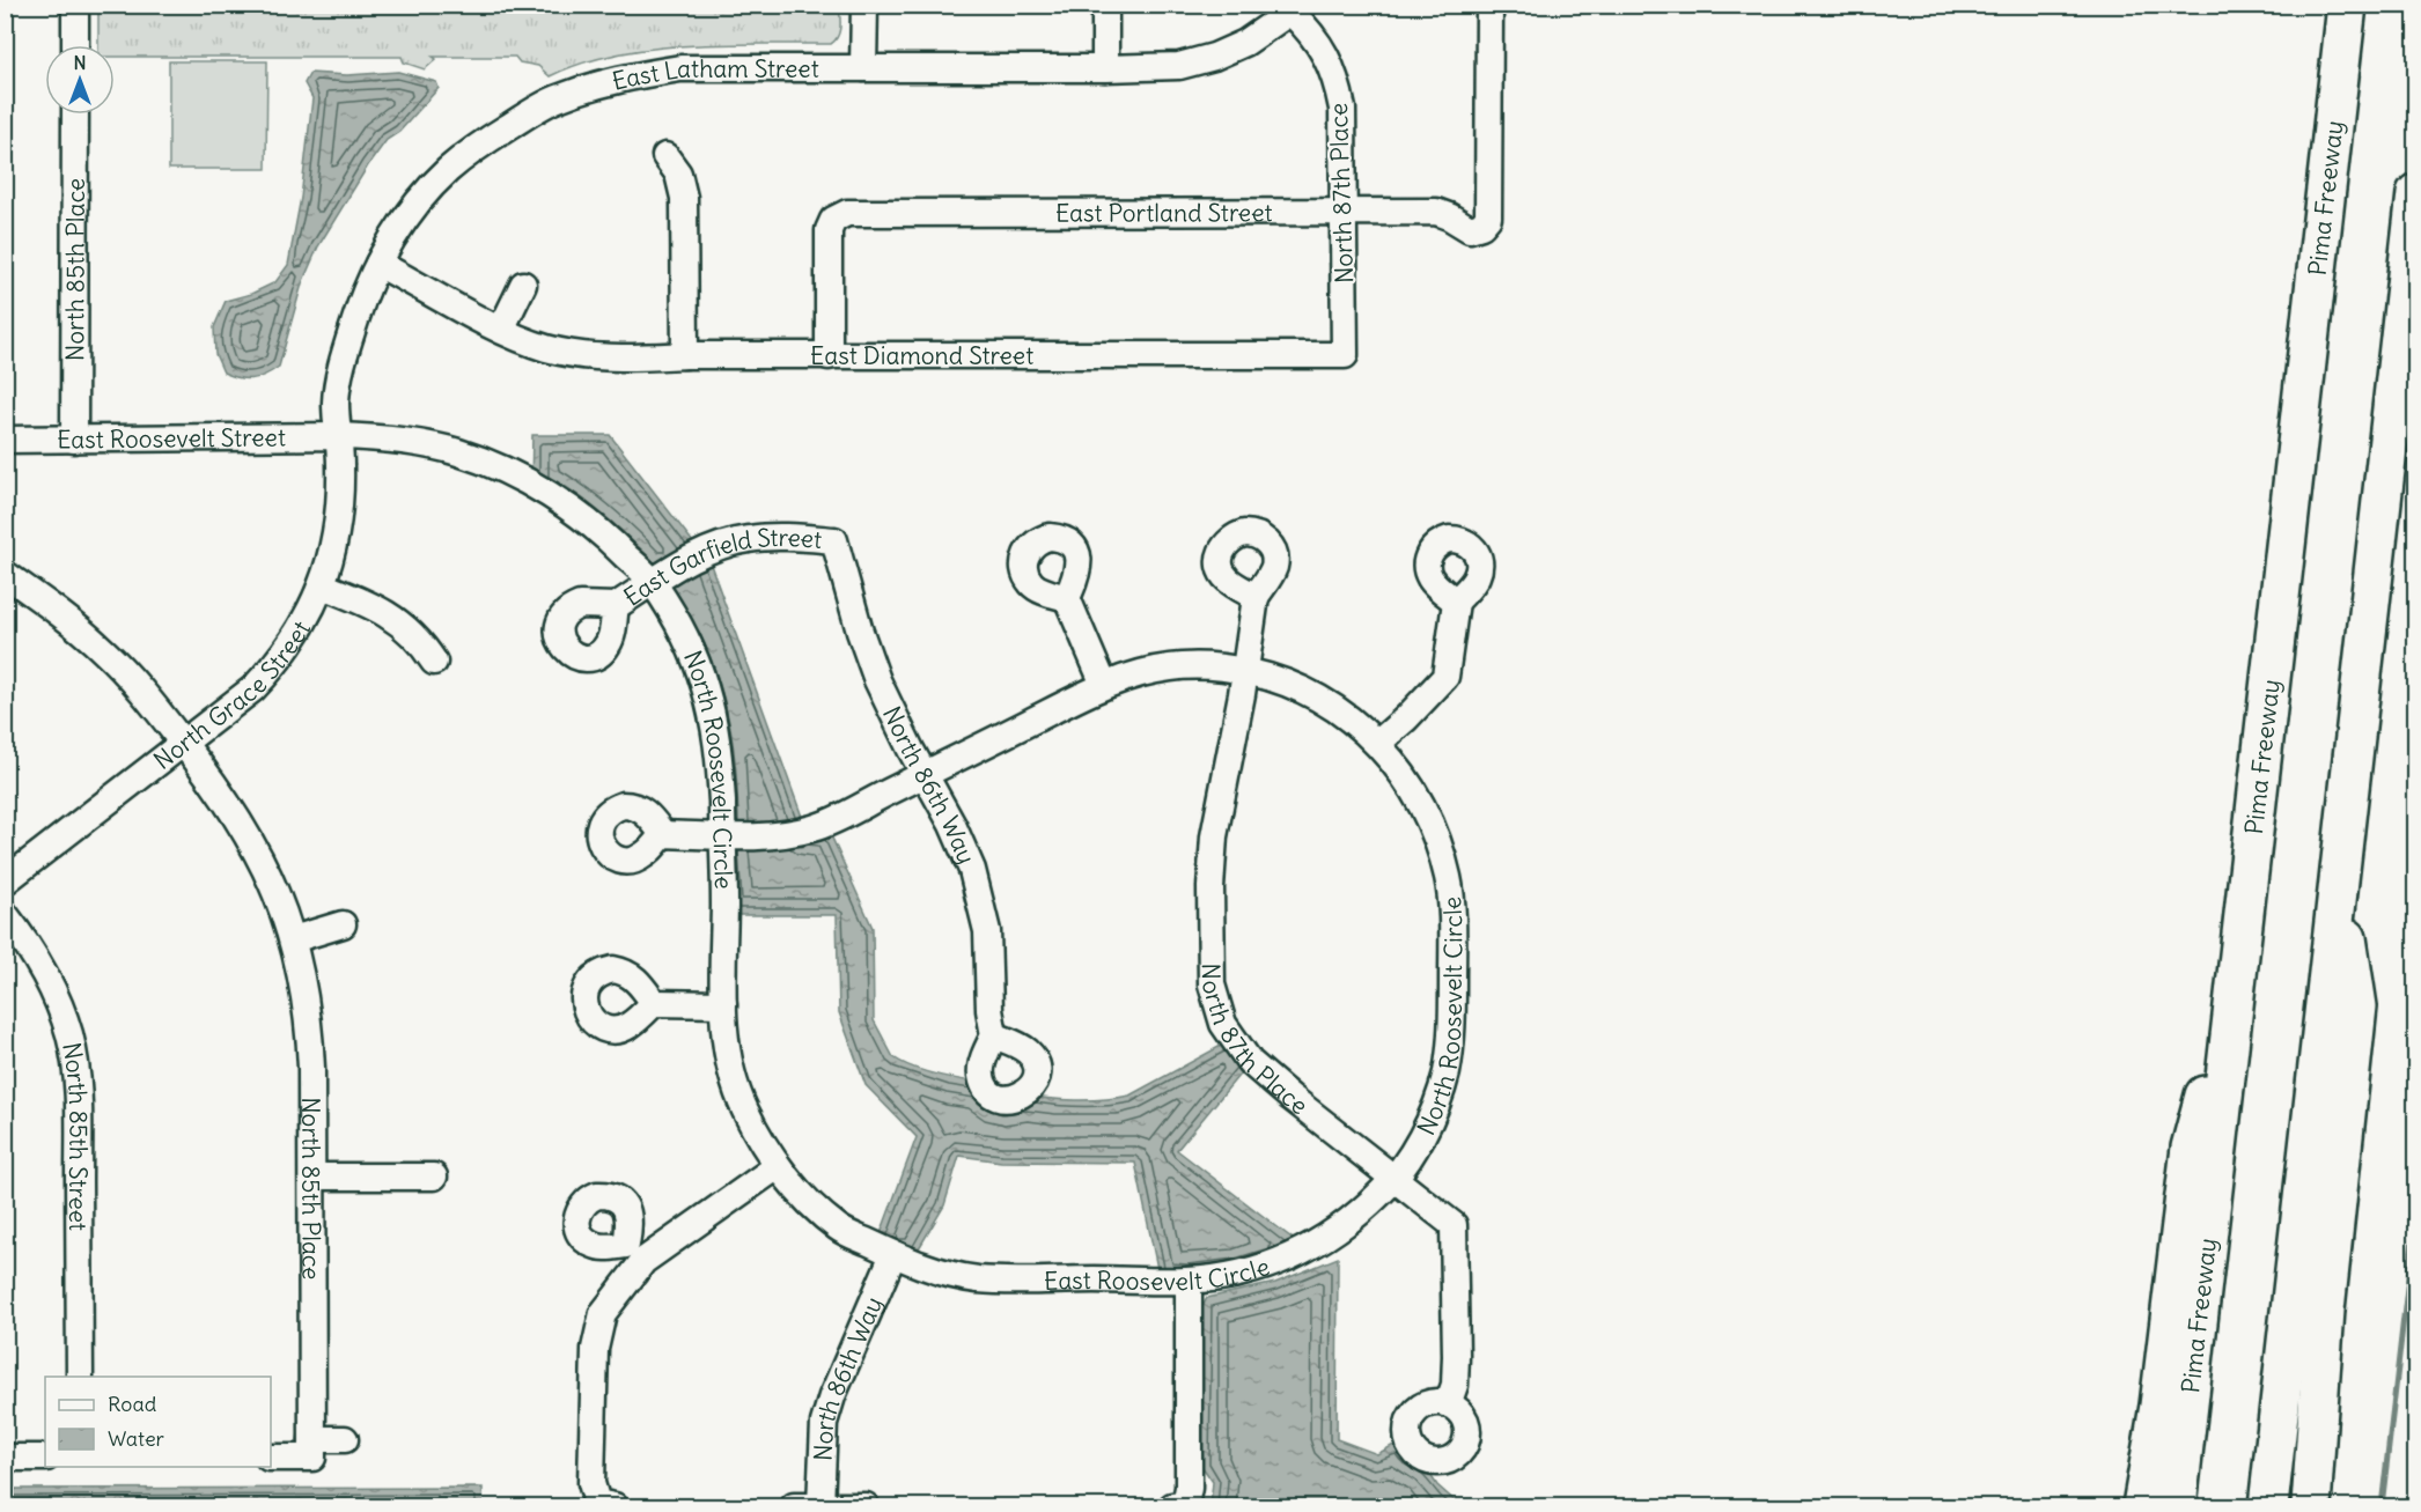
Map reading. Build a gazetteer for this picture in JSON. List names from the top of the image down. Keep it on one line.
{"streets":{"highway":["Pima Freeway"],"street":["East Latham Street","North 87th Place","East Portland Street","North 85th Place","East Diamond Street","East Roosevelt Street","East Garfield Street","North Grace Street","North Roosevelt Circle","North 86th Way","North 85th Street","East Roosevelt Circle"]},"crossings":[["East Latham Street","North 87th Place"],["East Latham Street","East Diamond Street"],["East Latham Street","East Roosevelt Street"],["East Latham Street","North Grace Street"],["East Latham Street","North Roosevelt Circle"],["North 87th Place","East Portland Street"],["North 87th Place","East Diamond Street"],["North 87th Place","North Roosevelt Circle"],["North 87th Place","East Roosevelt Circle"],["East Portland Street","East Diamond Street"],["North 85th Place","East Roosevelt Street"],["North 85th Place","North Grace Street"],["East Roosevelt Street","North Grace Street"],["East Roosevelt Street","North Roosevelt Circle"],["East Garfield Street","North Roosevelt Circle"],["East Garfield Street","North 86th Way"],["North Grace Street","North Roosevelt Circle"],["North Roosevelt Circle","North 86th Way"],["North Roosevelt Circle","East Roosevelt Circle"],["North 86th Way","East Roosevelt Circle"]],"legend":["Road","Water"],"north":"top"}
